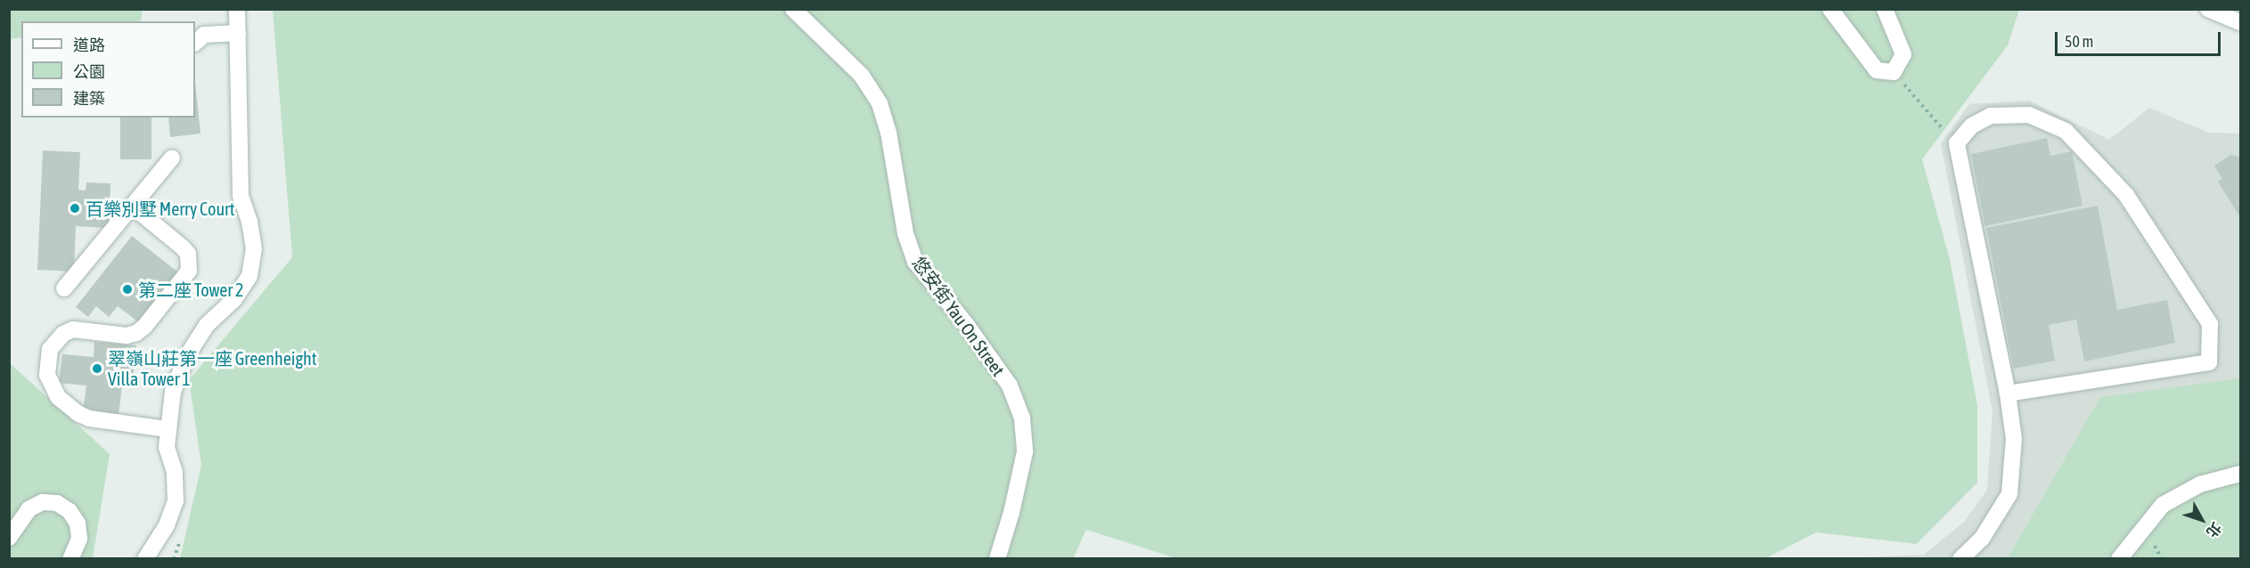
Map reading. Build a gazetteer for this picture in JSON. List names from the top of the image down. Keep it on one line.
{"streets":{"street":["悠安街 Yau On Street"]},"places":["百樂別墅 Merry Court","第二座 Tower 2","翠嶺山莊第一座 Greenheight Villa Tower 1"],"legend":["道路","公園","建築"],"scale_bar":"50 m","north":"bottom right"}
